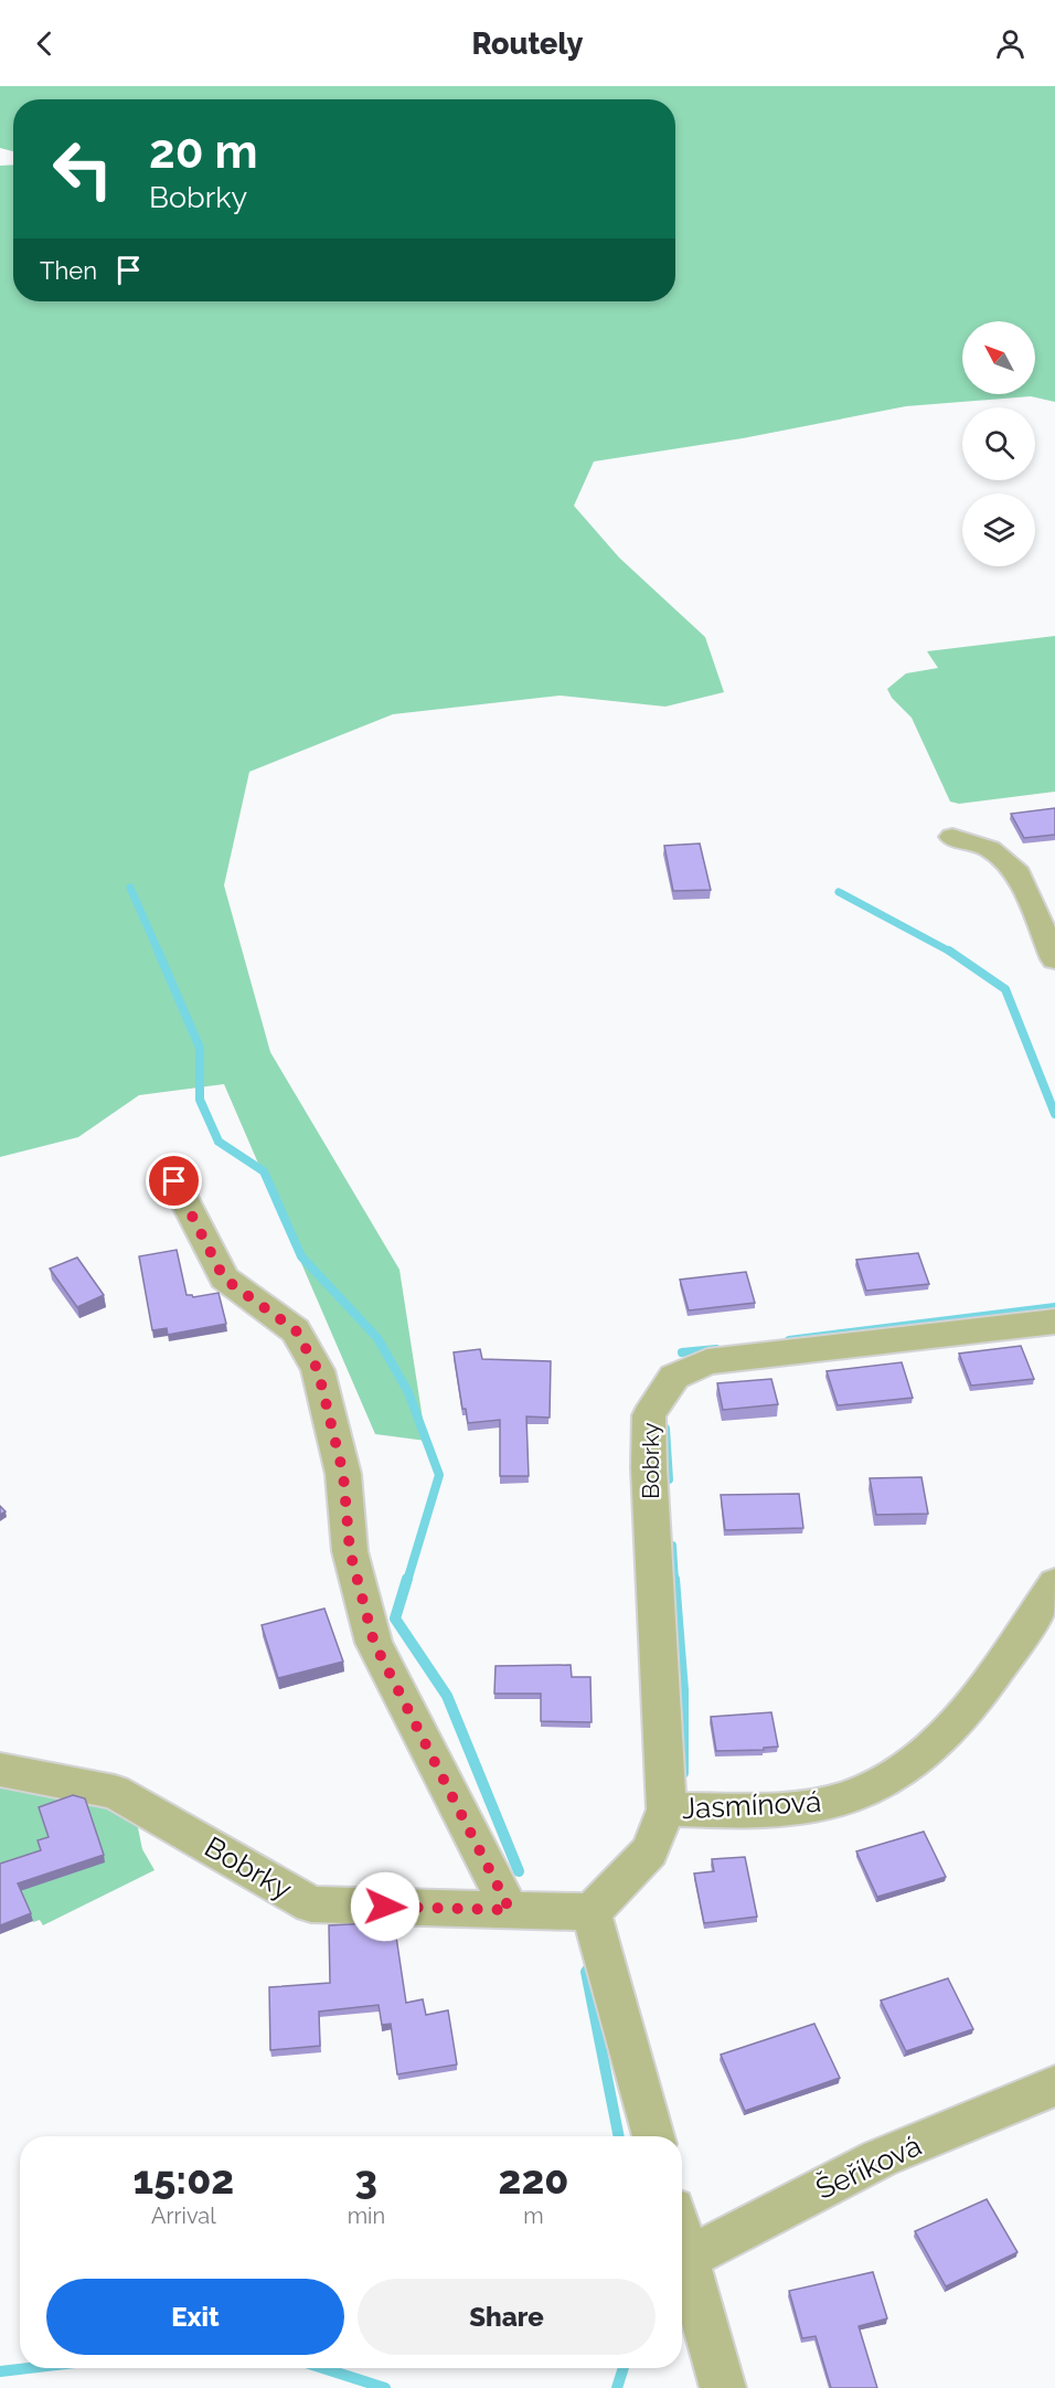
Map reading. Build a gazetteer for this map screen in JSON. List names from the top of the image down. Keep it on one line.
{"streets":{"street":["Bobrky","Jasmínová","Šeříková"]},"crossings":[["Bobrky","Jasmínová"]],"north":"top left","page":{"header":"Routely","turn":["20 m","Bobrky"],"then":"Then","eta":["15:02","Arrival","3","min","220","m"],"buttons":["Exit","Share"]}}
